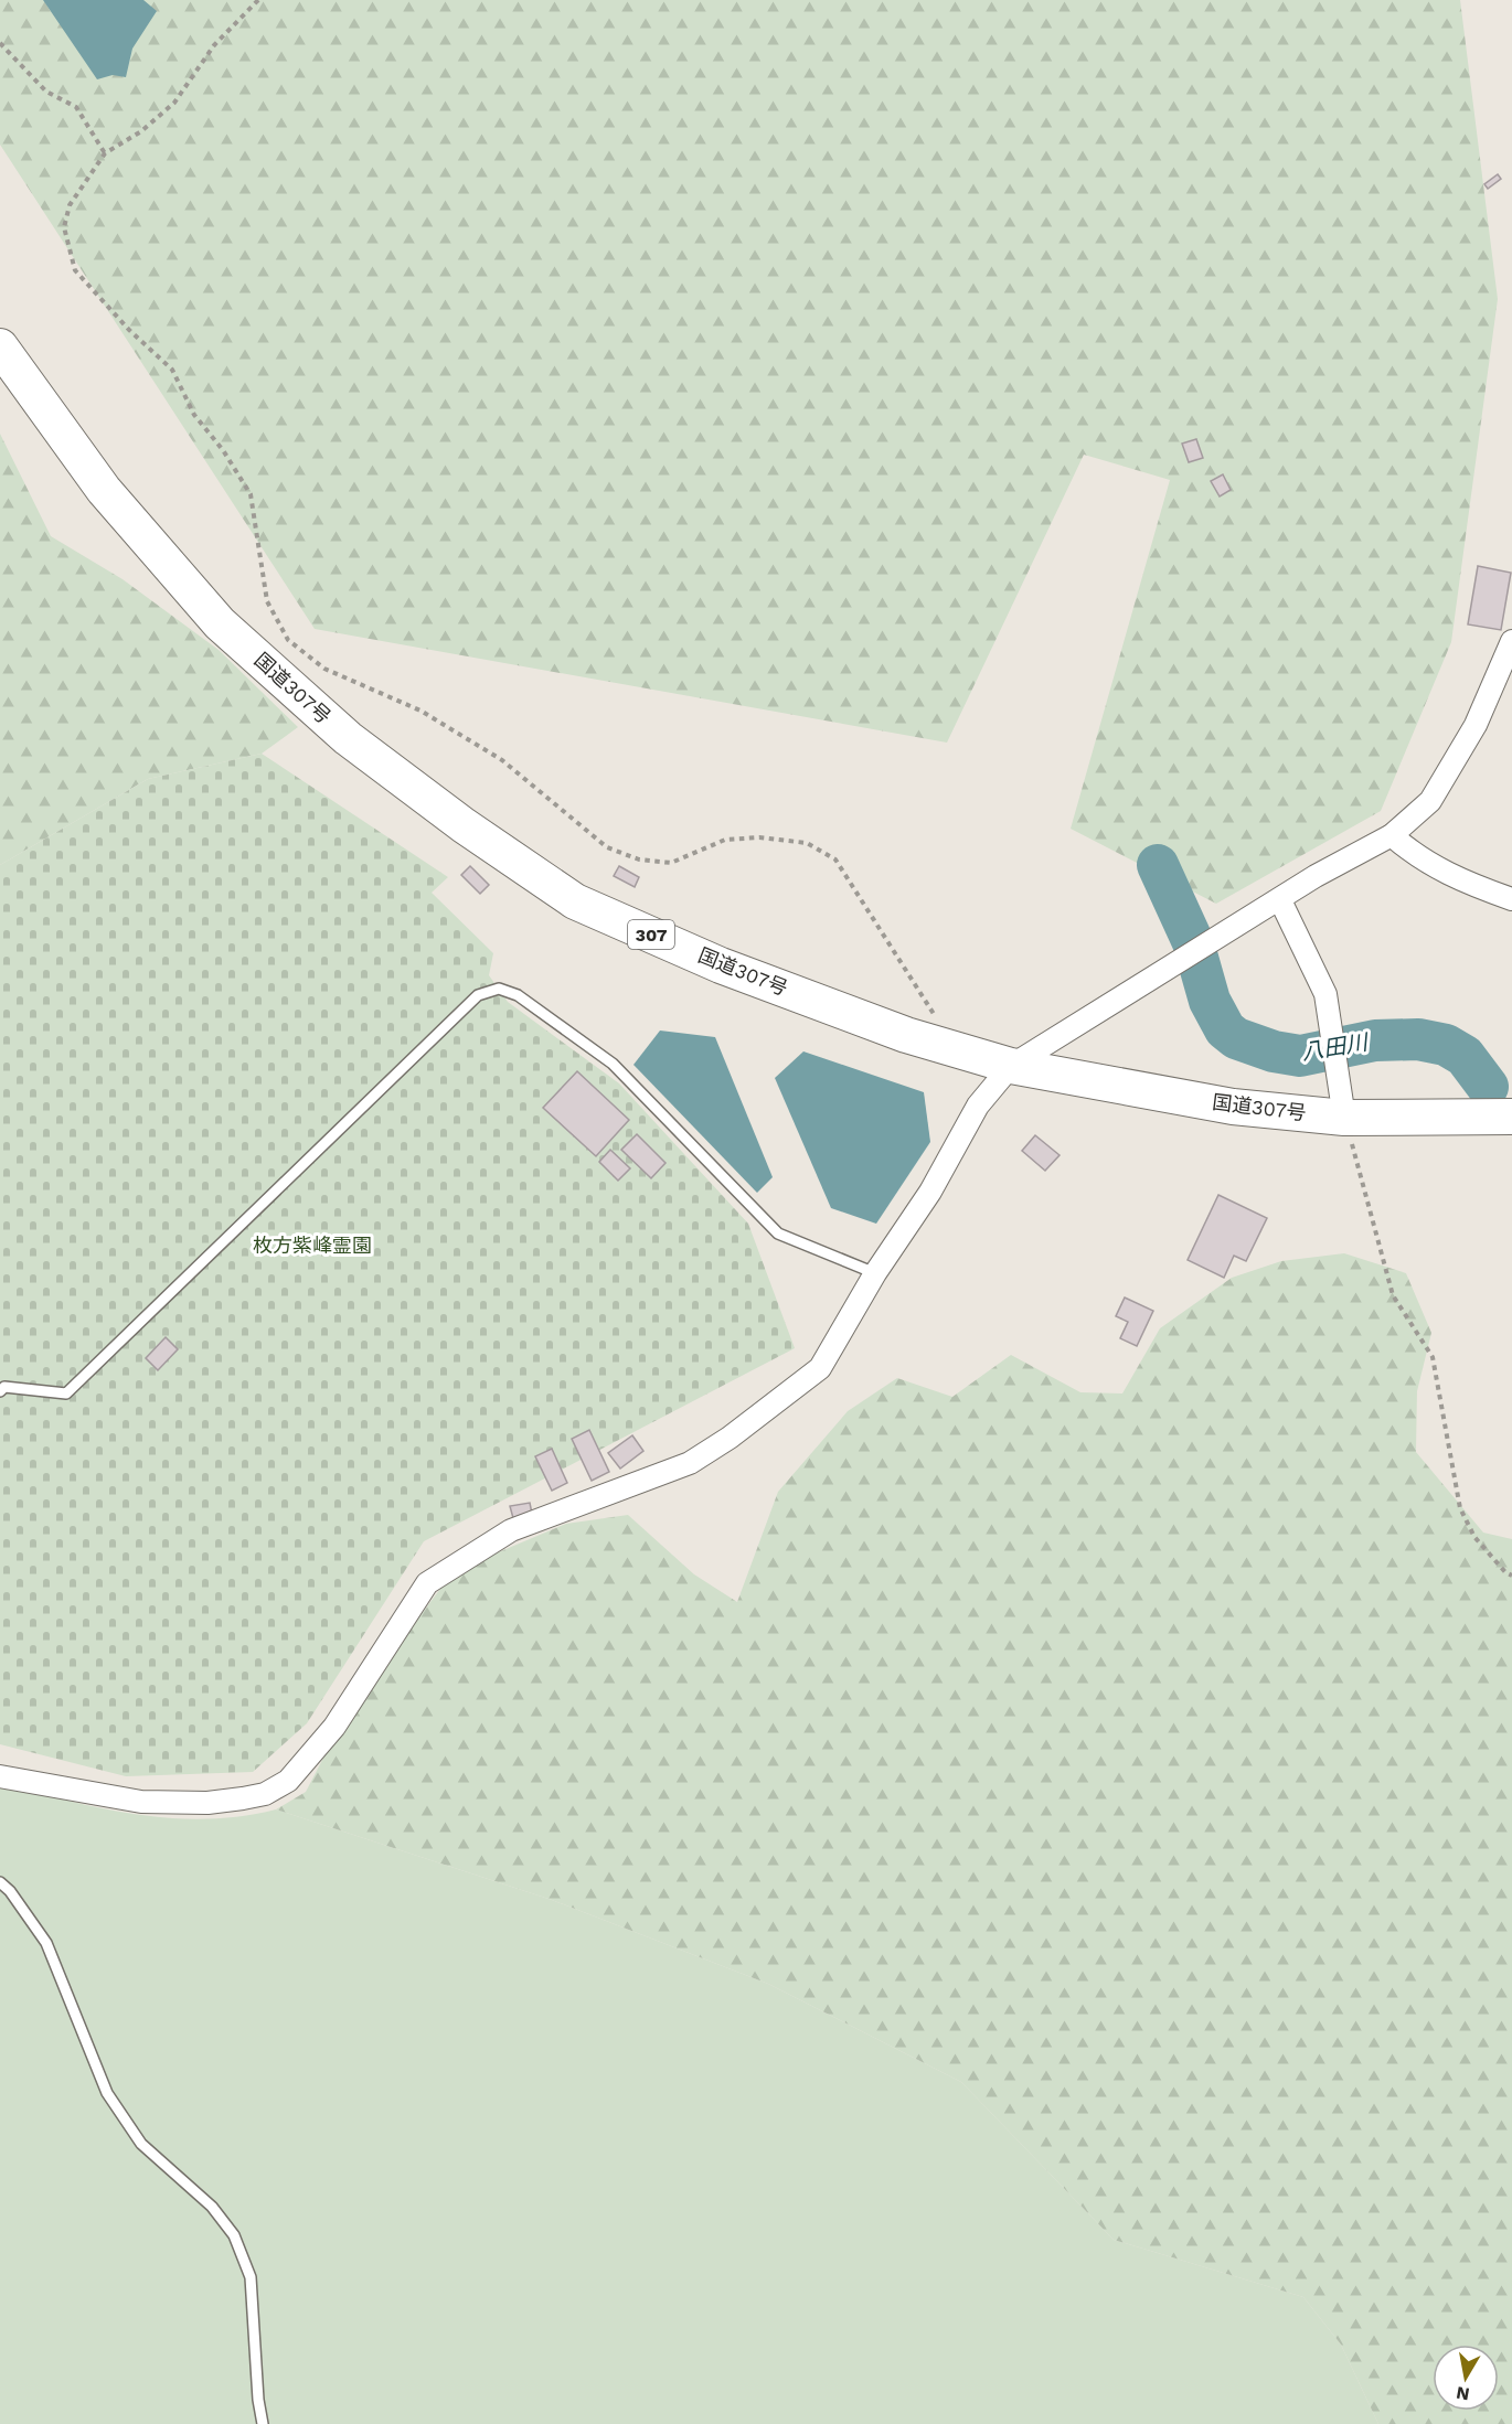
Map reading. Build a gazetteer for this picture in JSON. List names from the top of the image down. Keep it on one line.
{"streets":{"highway":["国道307号","307"]},"water":["八田川"],"parks":["枚方紫峰霊園"],"north":"bottom"}
